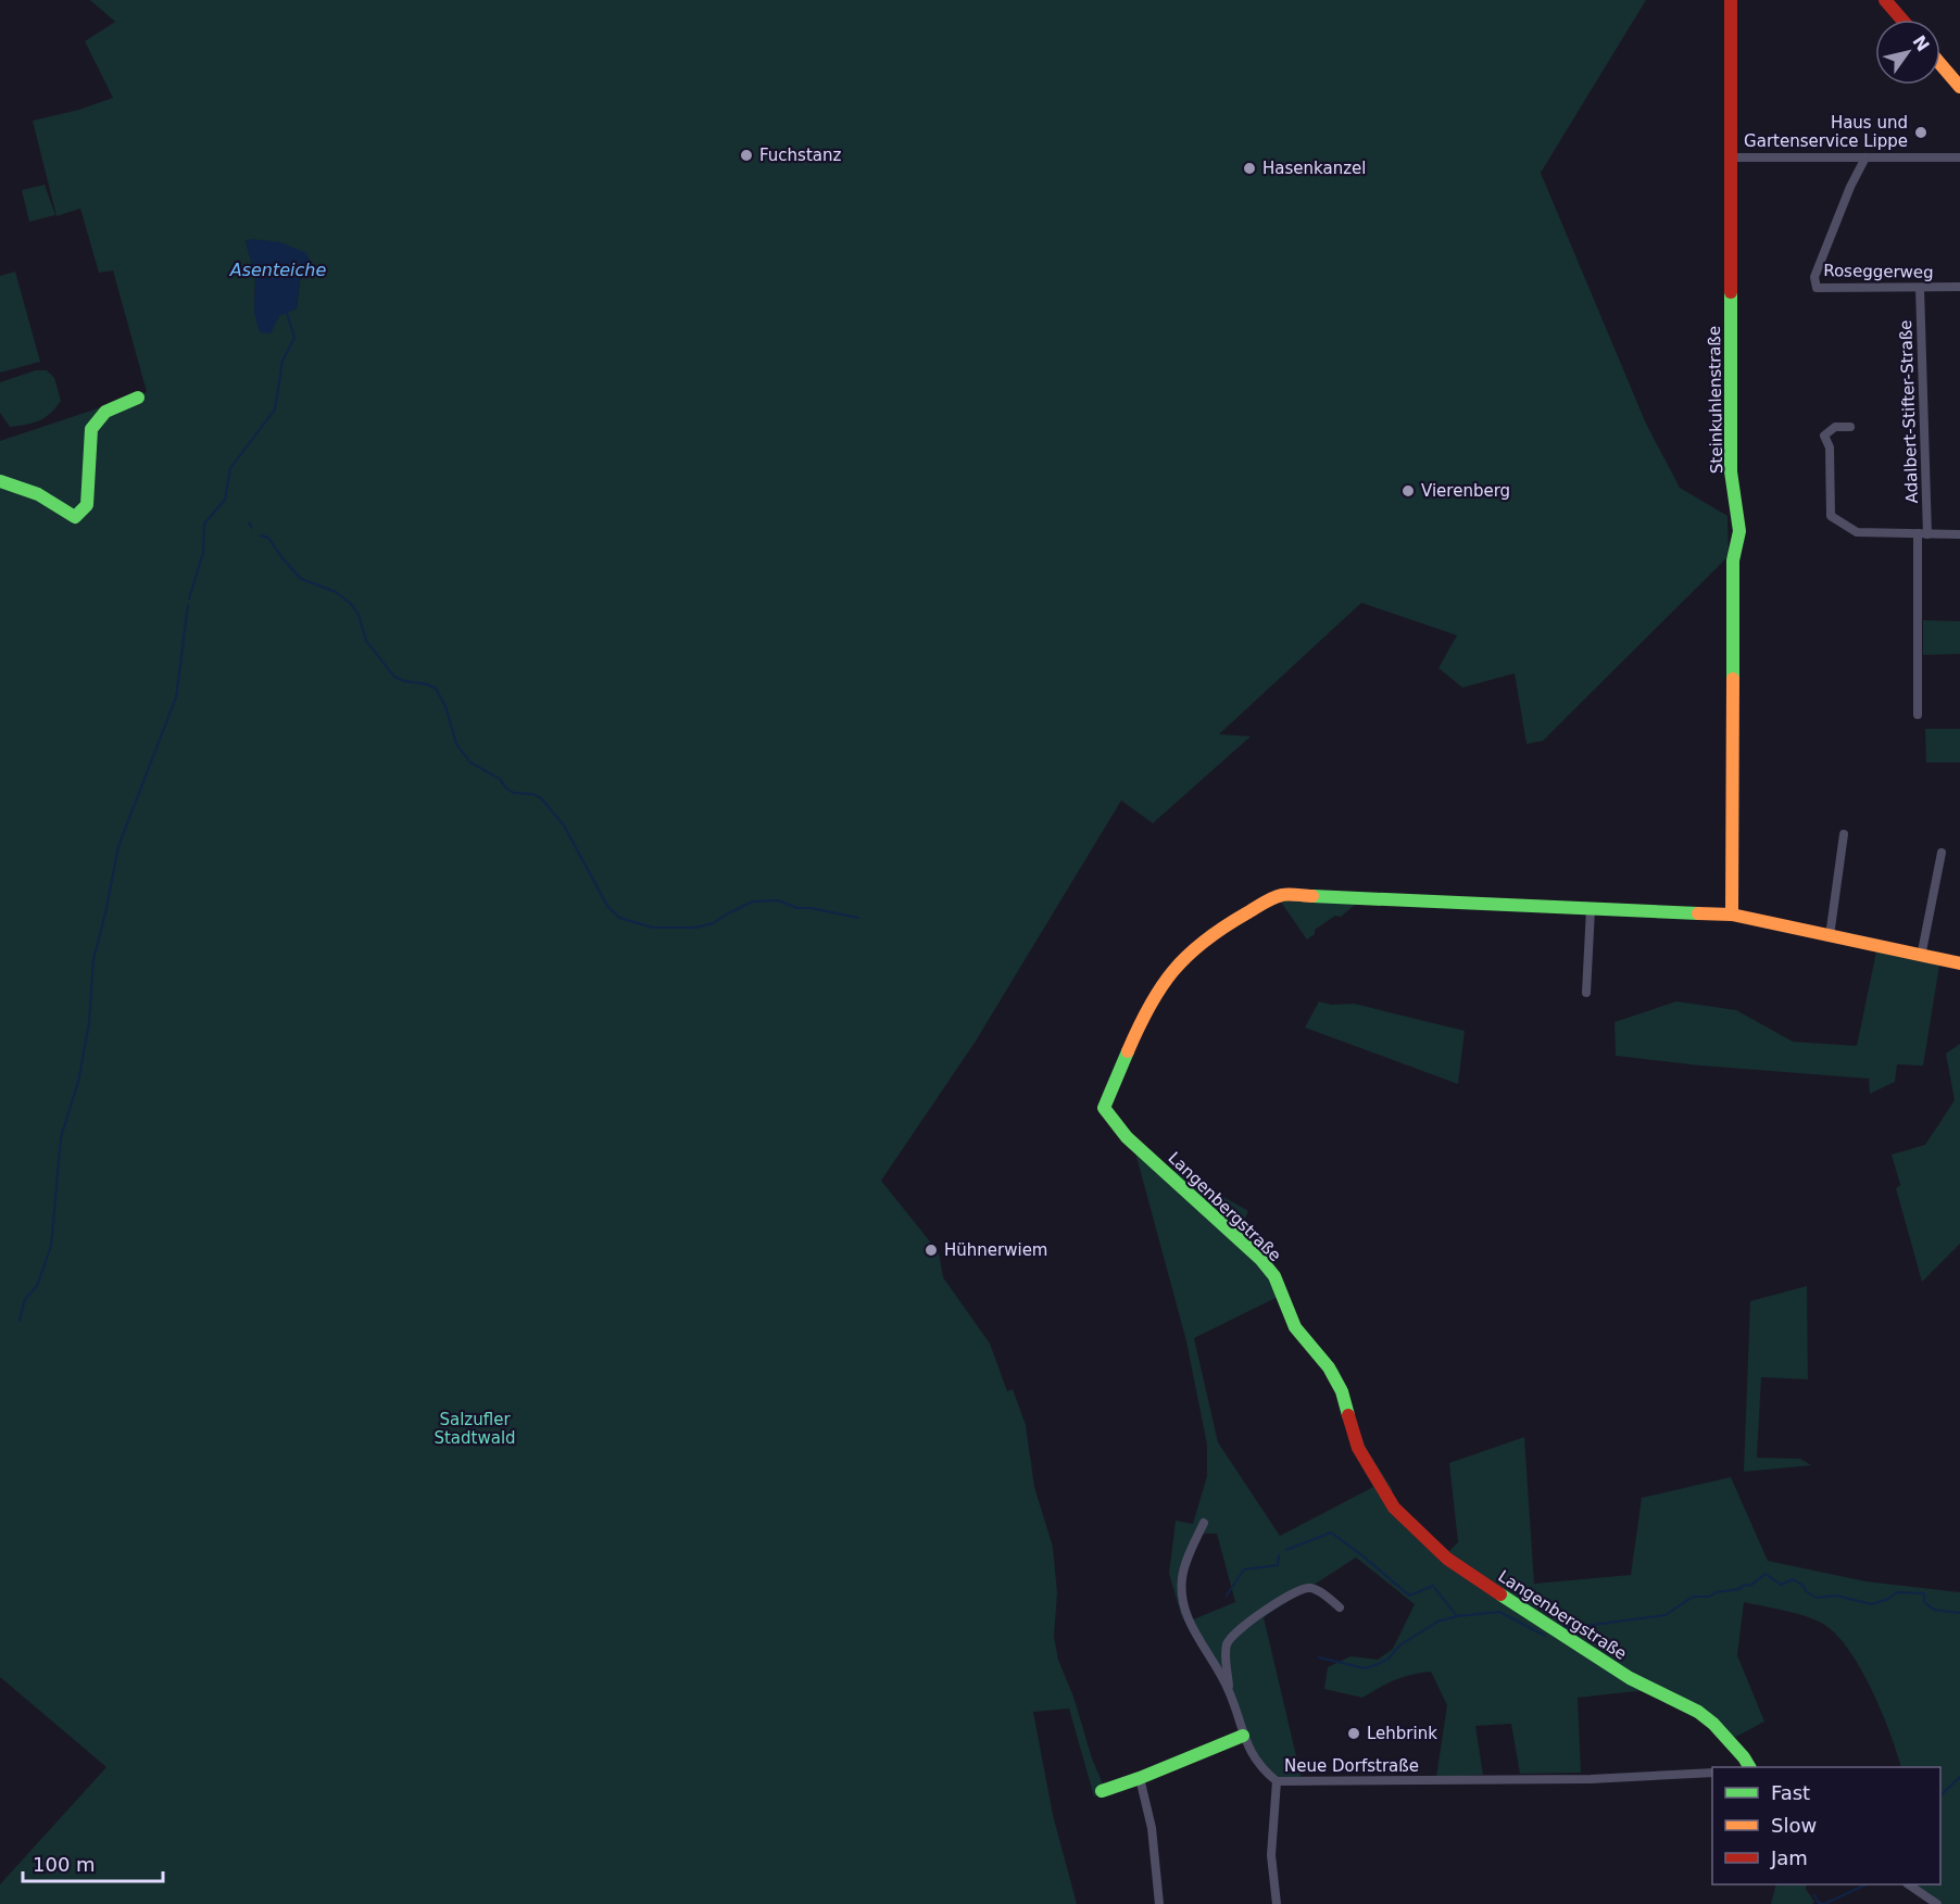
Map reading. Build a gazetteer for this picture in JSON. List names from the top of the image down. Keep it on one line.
{"streets":{"street":["Roseggerweg","Steinkuhlenstraße","Adalbert-Stifter-Straße","Langenbergstraße","Neue Dorfstraße"]},"crossings":[["Roseggerweg","Adalbert-Stifter-Straße"],["Steinkuhlenstraße","Langenbergstraße"]],"water":["Asenteiche"],"parks":["Salzufler Stadtwald"],"places":["Haus und Gartenservice Lippe","Fuchstanz","Hasenkanzel","Vierenberg","Hühnerwiem","Lehbrink"],"legend":["Fast","Slow","Jam"],"scale_bar":"100 m","north":"top right"}
